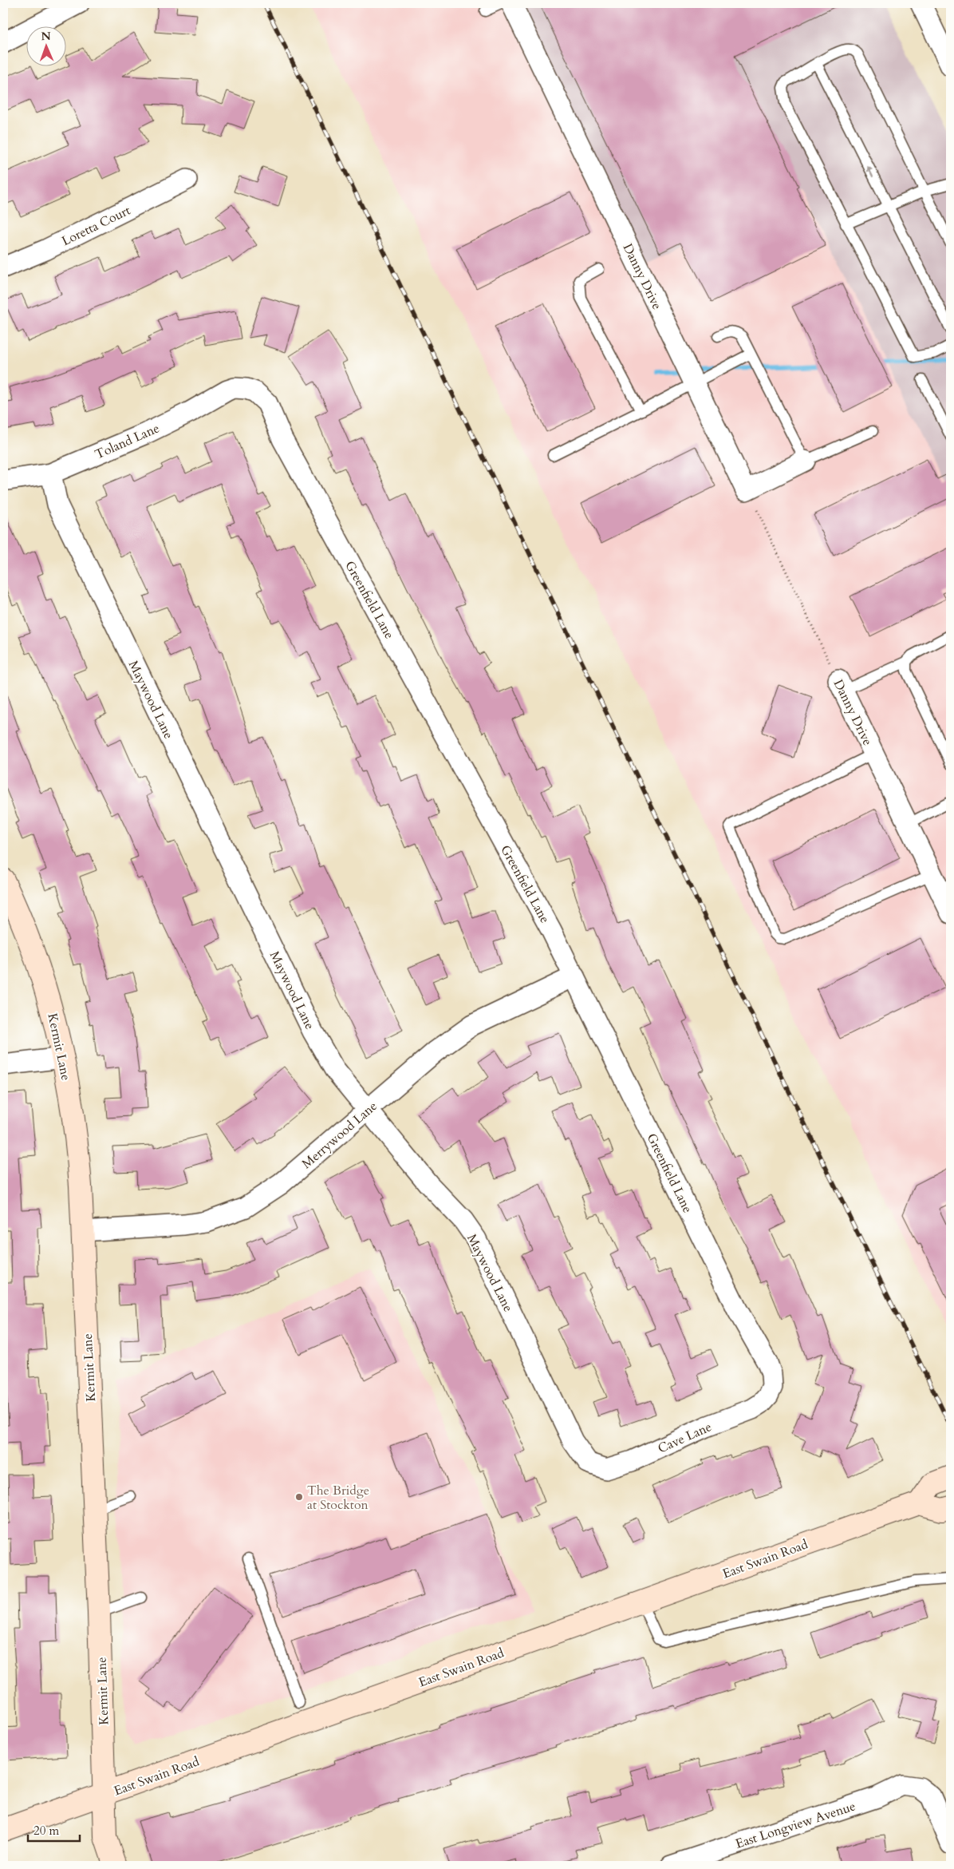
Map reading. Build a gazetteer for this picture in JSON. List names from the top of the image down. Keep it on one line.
{"streets":{"main road":["Kermit Lane","East Swain Road"],"street":["Loretta Court","Danny Drive","Toland Lane","Greenfield Lane","Maywood Lane","Merrywood Lane","Cave Lane","East Longview Avenue"]},"crossings":[["Toland Lane","Greenfield Lane"],["Toland Lane","Maywood Lane"],["Greenfield Lane","Merrywood Lane"],["Greenfield Lane","Cave Lane"],["Maywood Lane","Merrywood Lane"],["Maywood Lane","Cave Lane"],["Kermit Lane","Merrywood Lane"],["Kermit Lane","East Swain Road"]],"places":["The Bridge at Stockton"],"scale_bar":"20 m","north":"top"}
